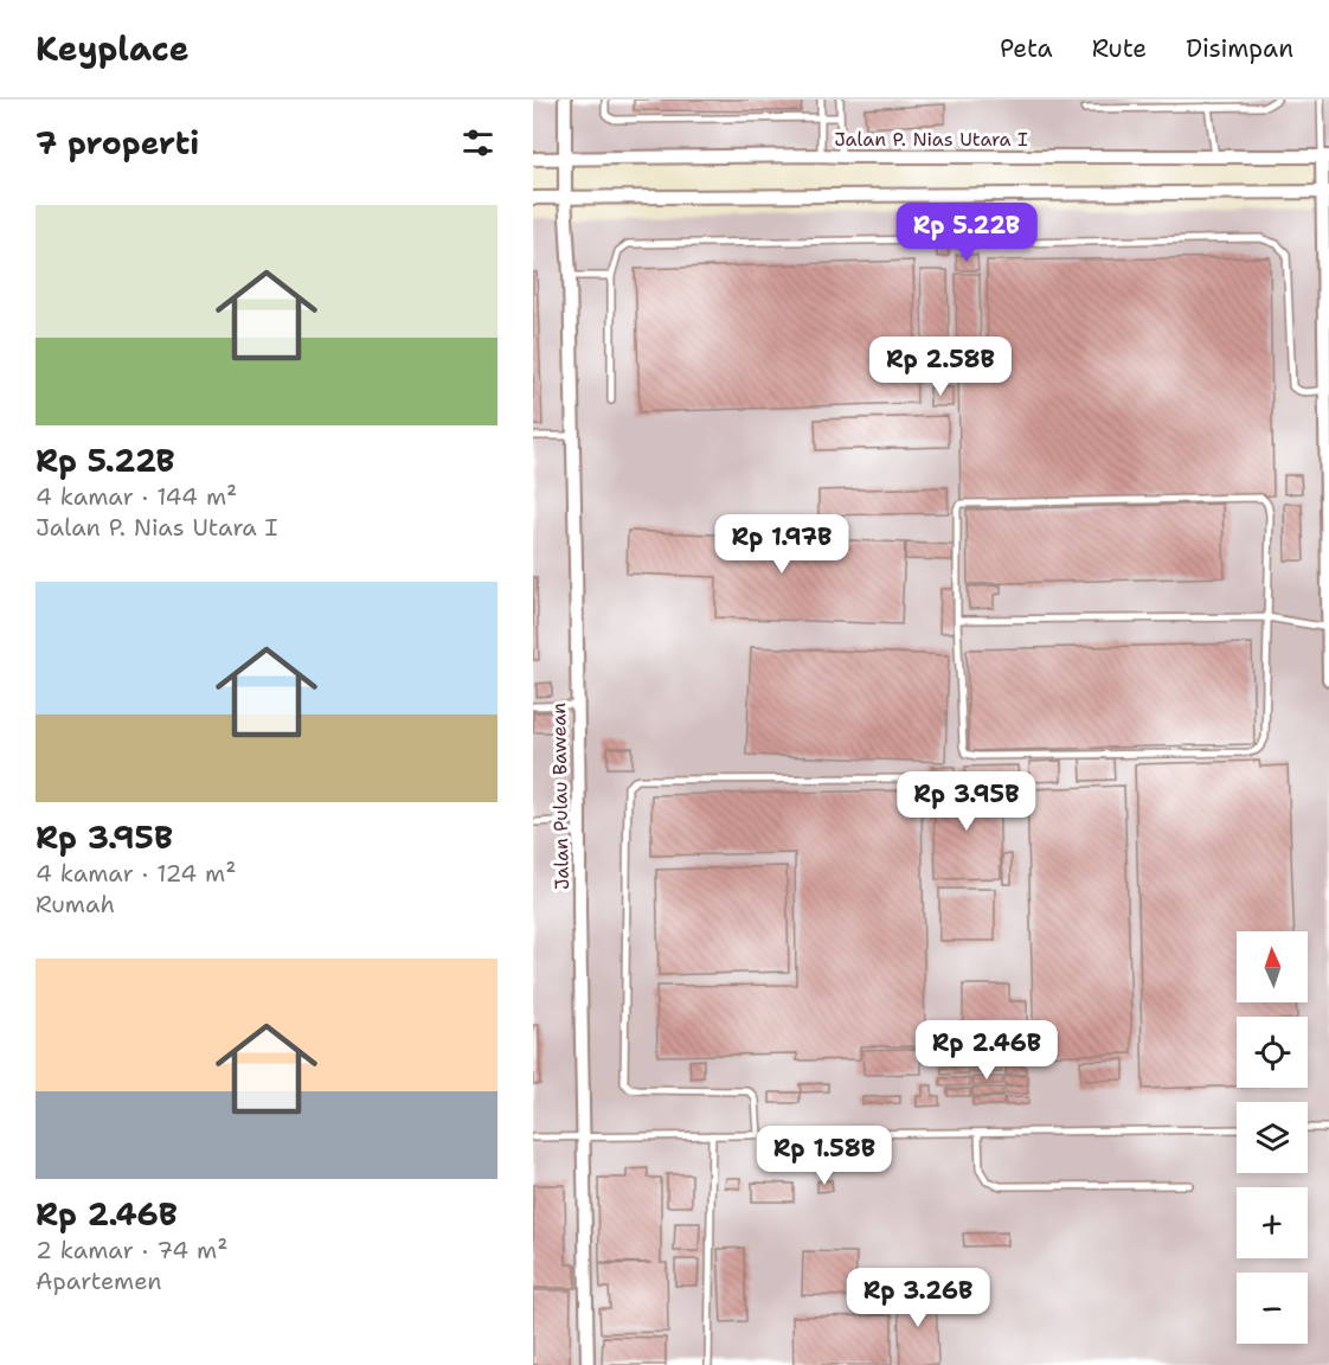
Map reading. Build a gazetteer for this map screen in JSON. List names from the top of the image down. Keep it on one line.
{"streets":{"street":["Jalan P. Nias Utara I","Jalan Pulau Bawean"]},"crossings":[["Jalan P. Nias Utara I","Jalan Pulau Bawean"]],"north":"top","page":{"header":"Keyplace","nav":["Peta","Rute","Disimpan"],"heading":"7 properti","list":[{"name":"Rp 5.22B","note":"4 kamar · 144 m² · Jalan P. Nias Utara I"},{"name":"Rp 3.95B","note":"4 kamar · 124 m² · Rumah"},{"name":"Rp 2.46B","note":"2 kamar · 74 m² · Apartemen"}],"price":["Rp 5.22B","Rp 2.58B","Rp 1.97B","Rp 3.95B","Rp 2.46B","Rp 1.58B","Rp 3.26B"],"map_buttons":["+","−"]}}
